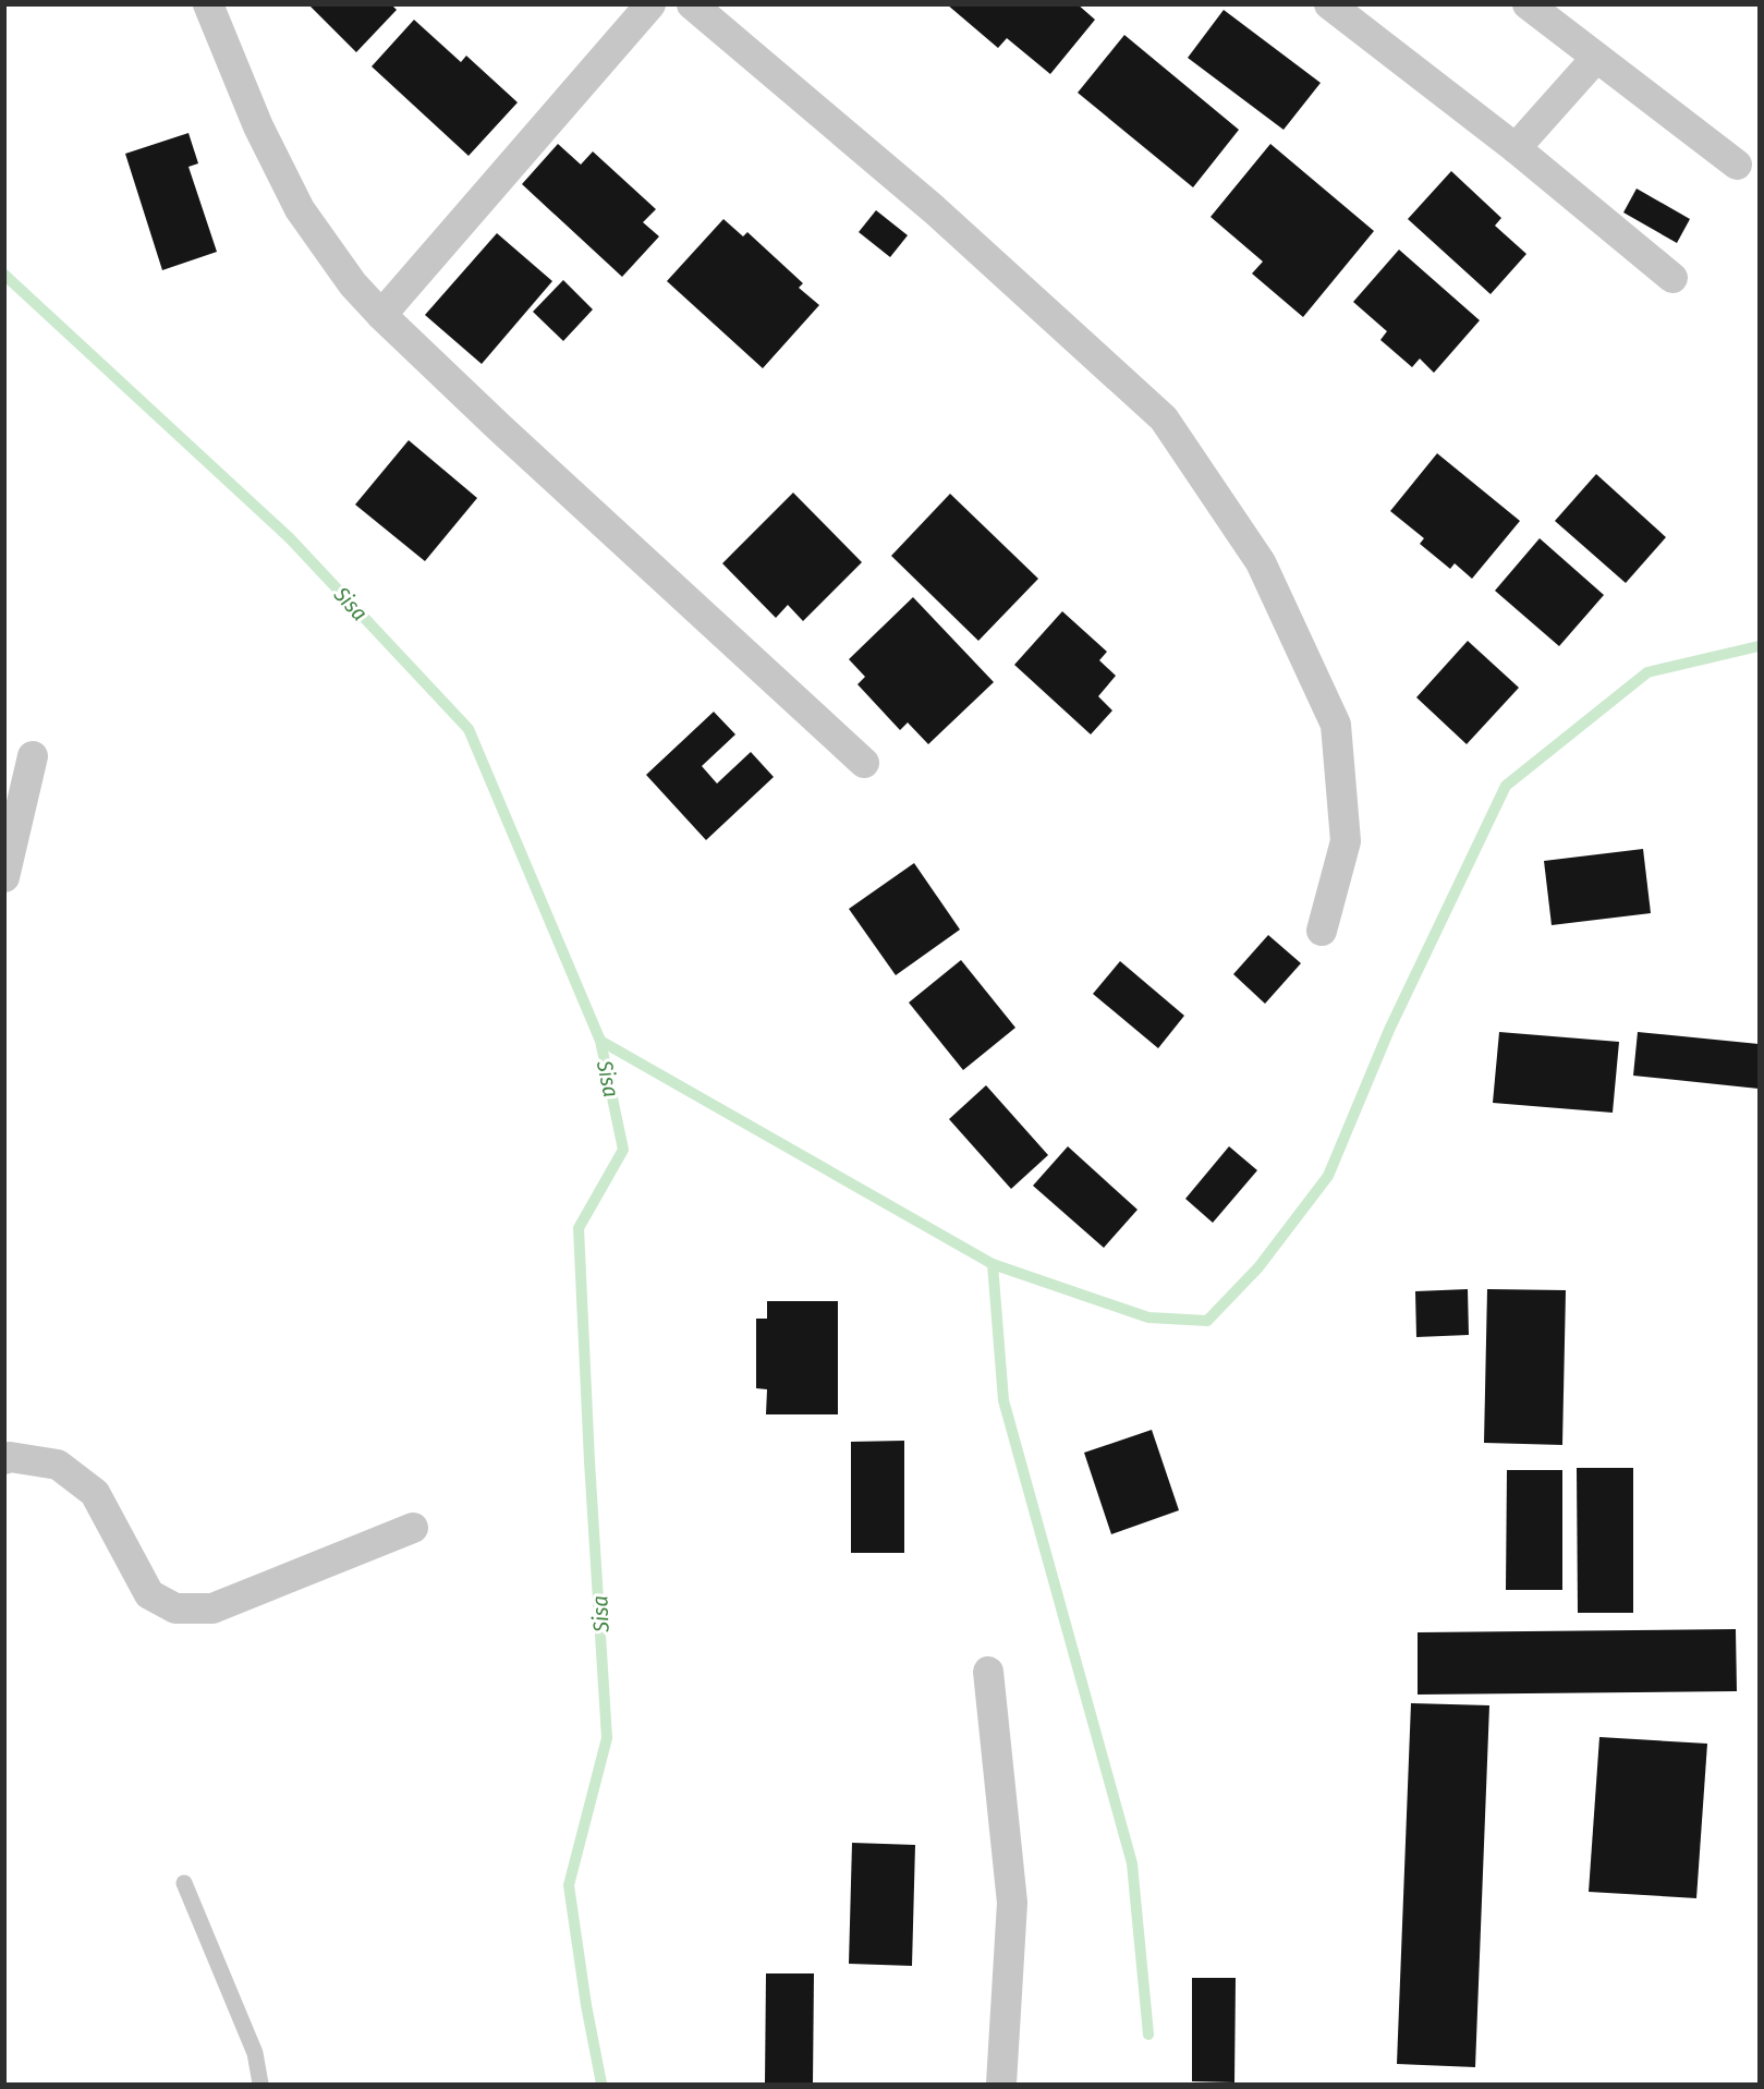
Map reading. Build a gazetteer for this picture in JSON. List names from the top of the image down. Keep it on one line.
{"water":["Sisa"]}
